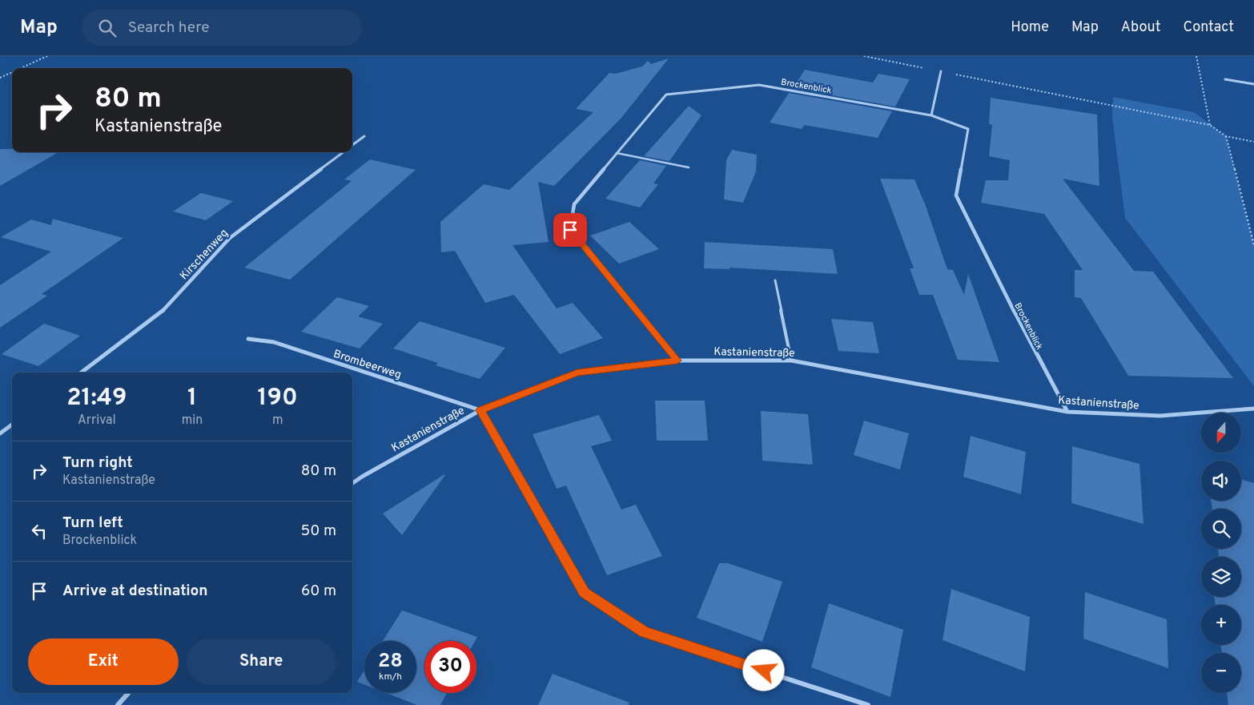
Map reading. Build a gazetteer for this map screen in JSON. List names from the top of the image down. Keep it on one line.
{"streets":{"street":["Brockenblick","Kirschenweg","Kastanienstraße","Brombeerweg"]},"crossings":[["Brockenblick","Kastanienstraße"],["Kastanienstraße","Brombeerweg"]],"north":"bottom","page":{"header":"Map","search":"Search here","nav":["Home","Map","About","Contact"],"turn":["80 m","Kastanienstraße"],"eta":["21:49","Arrival","1","min","190","m"],"map_buttons":["+","−"],"list":[{"name":"Turn right","note":"Kastanienstraße","value":"80 m"},{"name":"Turn left","note":"Brockenblick","value":"50 m"},{"name":"Arrive at destination","value":"60 m"}],"buttons":["Exit","Share"],"speed":"28 km/h","limit":"30"}}
